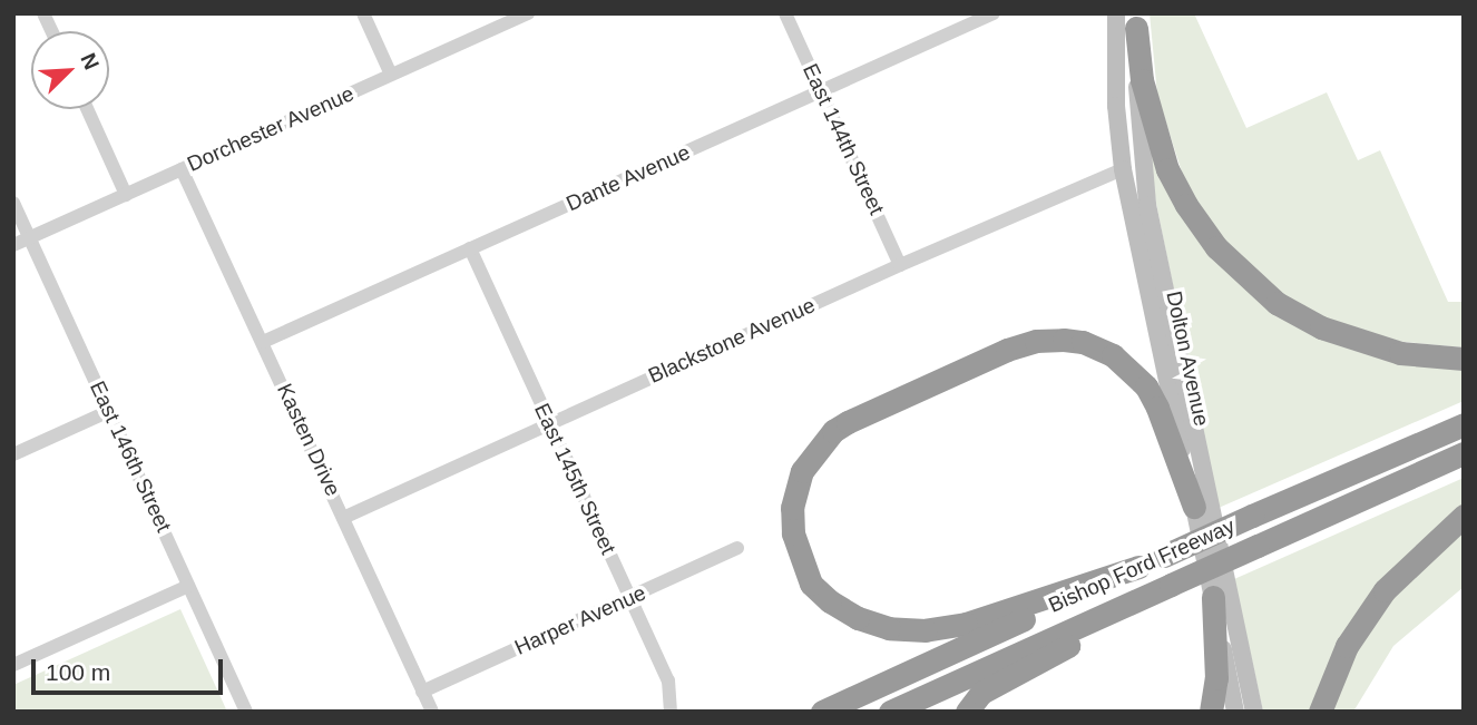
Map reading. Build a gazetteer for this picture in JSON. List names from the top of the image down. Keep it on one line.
{"streets":{"highway":["Bishop Ford Freeway"],"street":["Dorchester Avenue","East 144th Street","Dante Avenue","Blackstone Avenue","Dolton Avenue","Kasten Drive","East 146th Street","East 145th Street","Harper Avenue"]},"crossings":[["Dorchester Avenue","Kasten Drive"],["Dorchester Avenue","East 146th Street"],["East 144th Street","Dante Avenue"],["East 144th Street","Blackstone Avenue"],["Dante Avenue","Kasten Drive"],["Dante Avenue","East 145th Street"],["Blackstone Avenue","Dolton Avenue"],["Blackstone Avenue","Kasten Drive"],["Blackstone Avenue","East 145th Street"],["Kasten Drive","Harper Avenue"],["East 145th Street","Harper Avenue"]],"scale_bar":"100 m","north":"top right"}
